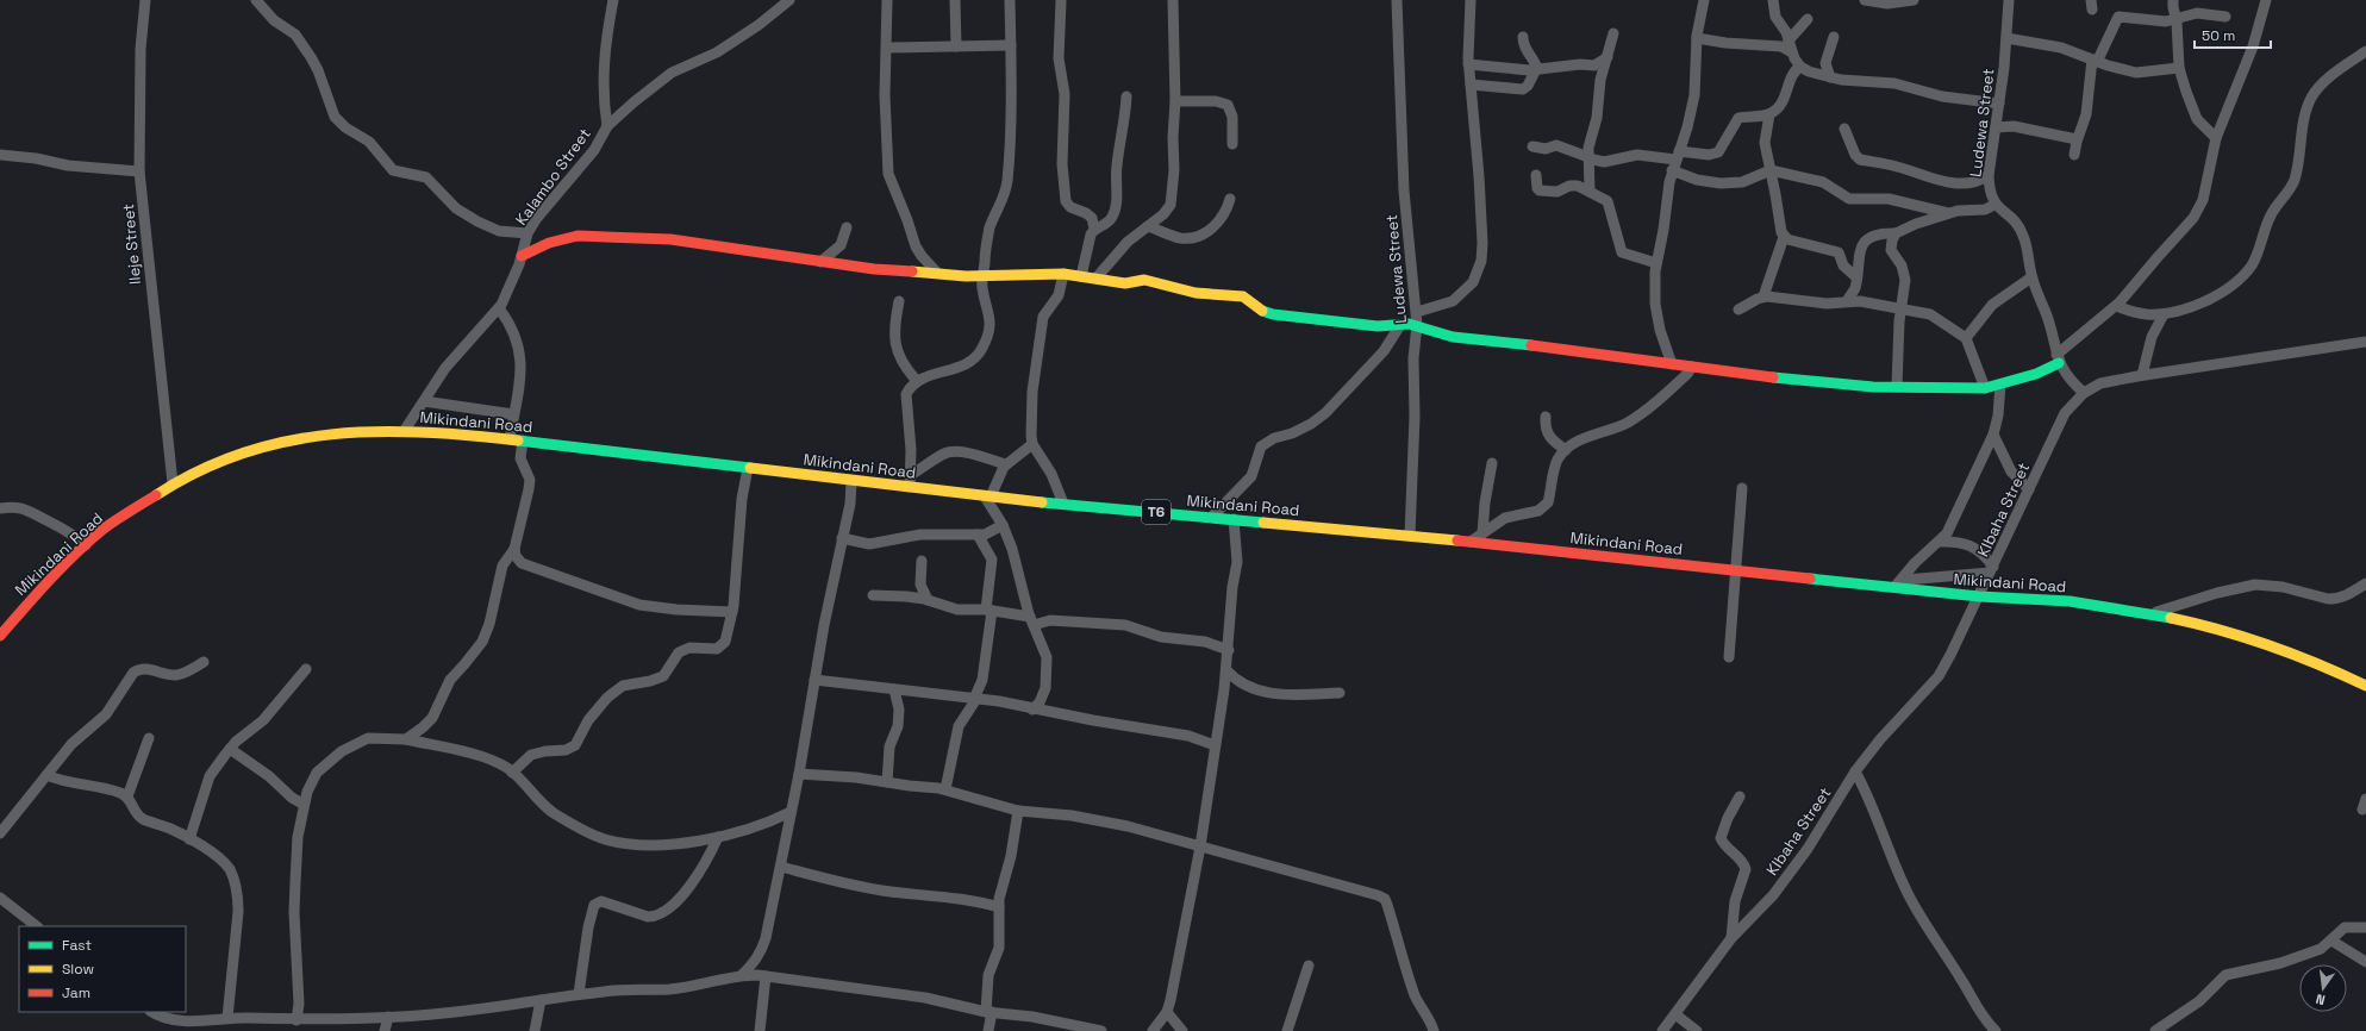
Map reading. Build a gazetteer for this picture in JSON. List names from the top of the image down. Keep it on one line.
{"streets":{"main road":["Mikindani Road","T6"],"street":["Ludewa Street","Kalambo Street","Ileje Street","KIbaha Street"]},"crossings":[["Ludewa Street","Mikindani Road"],["Kalambo Street","Mikindani Road"],["Ileje Street","Mikindani Road"],["Mikindani Road","KIbaha Street"]],"legend":["Fast","Slow","Jam"],"scale_bar":"50 m","north":"bottom"}
